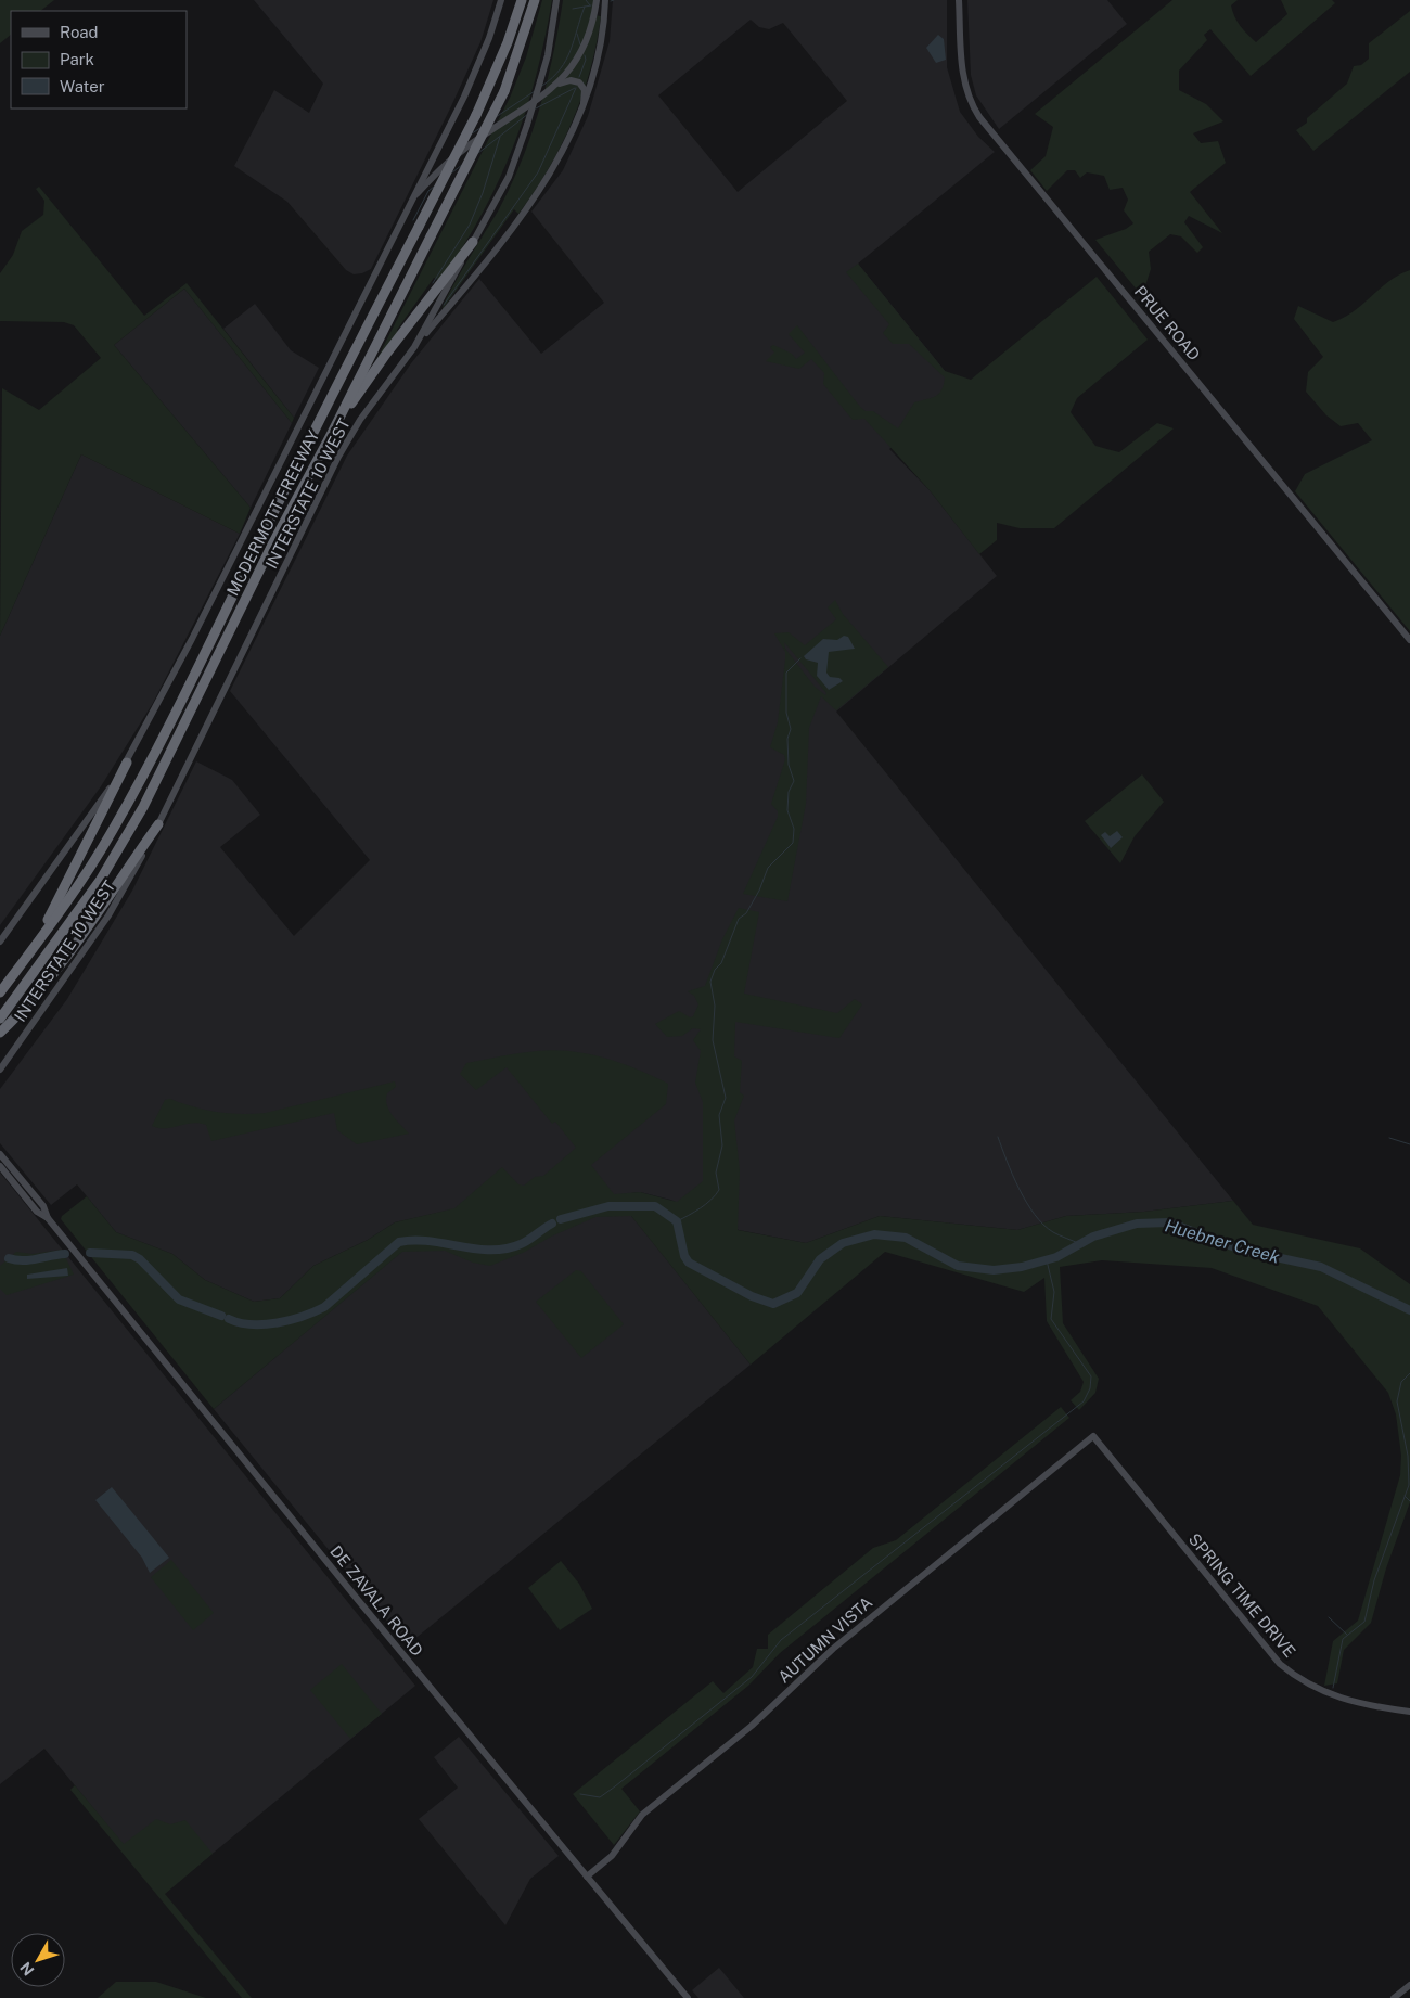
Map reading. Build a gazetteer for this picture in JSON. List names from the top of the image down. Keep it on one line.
{"streets":{"highway":["MCDERMOTT FREEWAY"],"main road":["PRUE ROAD","INTERSTATE 10 WEST","SPRING TIME DRIVE","DE ZAVALA ROAD","AUTUMN VISTA"]},"crossings":[["SPRING TIME DRIVE","AUTUMN VISTA"],["DE ZAVALA ROAD","AUTUMN VISTA"]],"water":["Huebner Creek"],"legend":["Road","Park","Water"],"north":"bottom left"}
